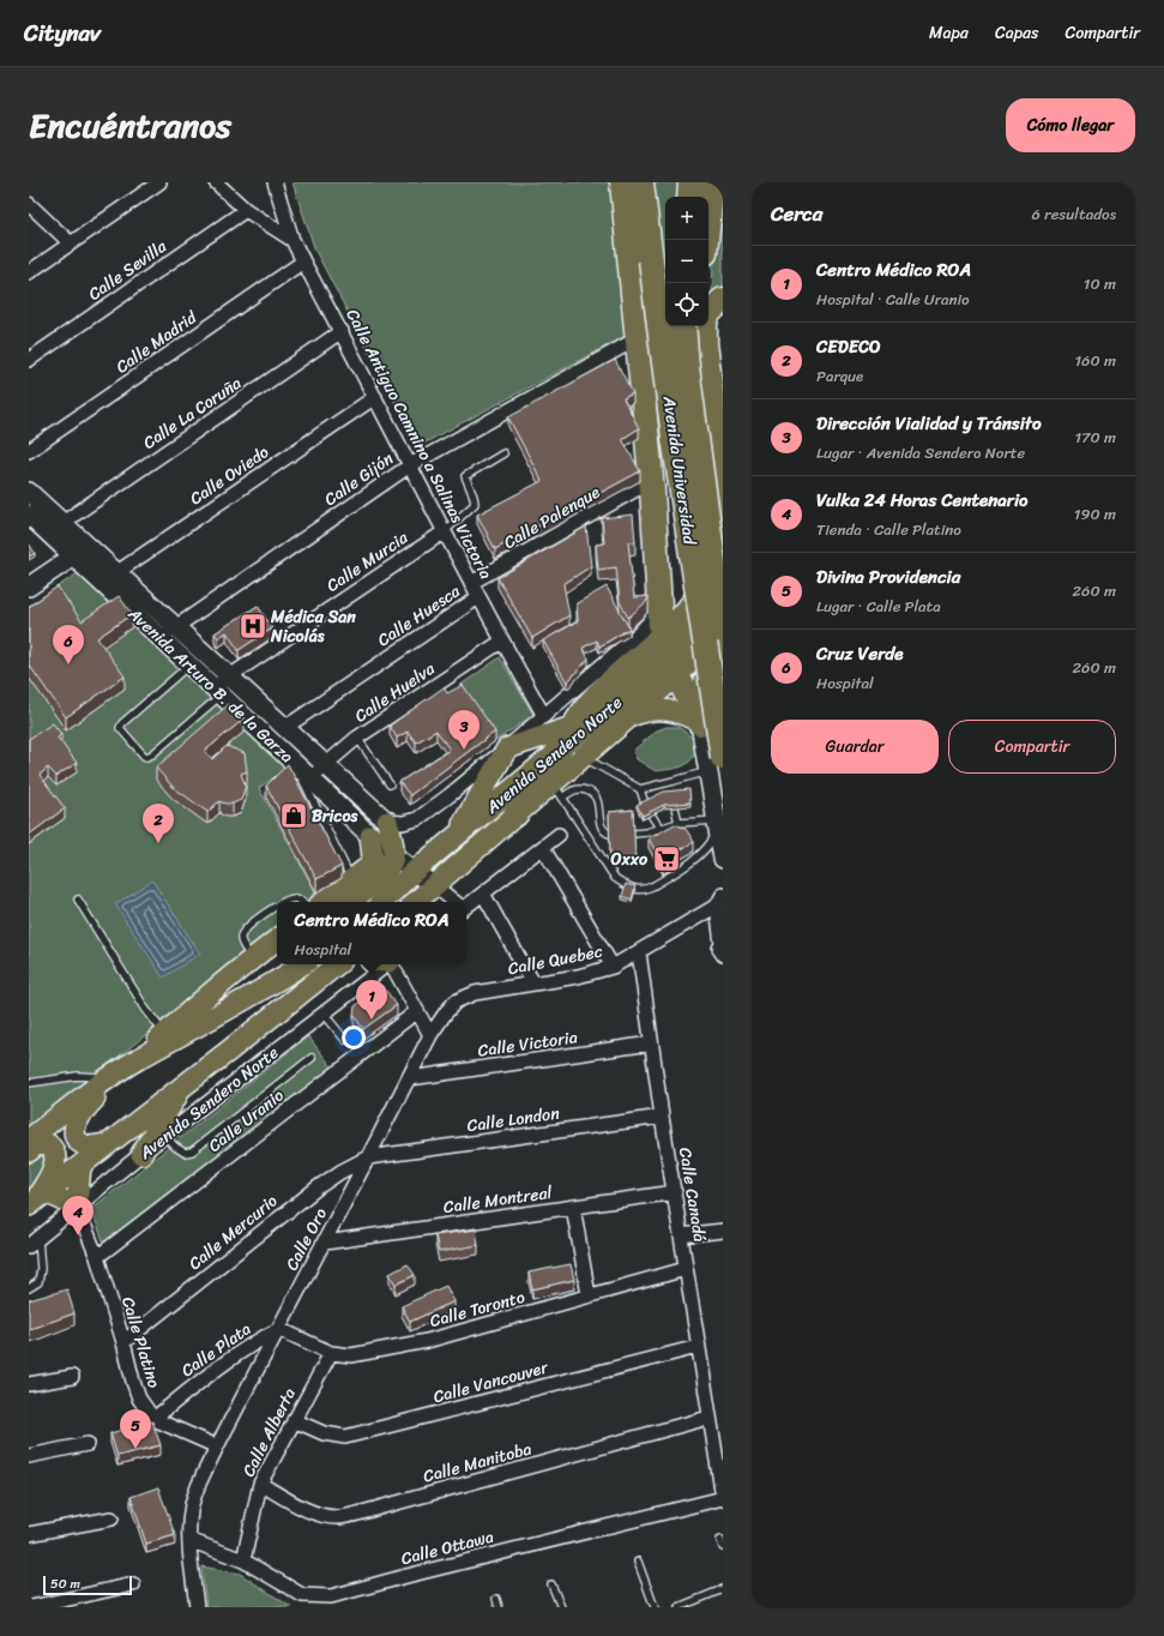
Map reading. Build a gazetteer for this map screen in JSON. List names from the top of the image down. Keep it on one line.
{"streets":{"highway":["Avenida Universidad"],"main road":["Avenida Sendero Norte"],"street":["Calle Sevilla","Calle Madrid","Calle La Coruña","Calle Antiguo Camnino a Salinas Victoria","Calle Oviedo","Calle Gijón","Calle Palenque","Calle Murcia","Calle Huesca","Avenida Arturo B. de la Garza","Calle Huelva","Calle Quebec","Calle Victoria","Calle London","Calle Uranio","Calle Canadá","Calle Montreal","Calle Mercurio","Calle Oro","Calle Toronto","Calle Platino","Calle Plata","Calle Vancouver","Calle Alberta","Calle Manitoba","Calle Ottawa"]},"crossings":[["Calle Madrid","Calle Antiguo Camnino a Salinas Victoria"],["Calle La Coruña","Calle Antiguo Camnino a Salinas Victoria"],["Calle La Coruña","Avenida Arturo B. de la Garza"],["Calle Antiguo Camnino a Salinas Victoria","Calle Oviedo"],["Calle Antiguo Camnino a Salinas Victoria","Calle Gijón"],["Calle Antiguo Camnino a Salinas Victoria","Calle Palenque"],["Calle Antiguo Camnino a Salinas Victoria","Calle Murcia"],["Calle Antiguo Camnino a Salinas Victoria","Calle Huesca"],["Calle Antiguo Camnino a Salinas Victoria","Calle Huelva"],["Avenida Universidad","Avenida Sendero Norte"],["Calle Oviedo","Avenida Arturo B. de la Garza"],["Calle Gijón","Avenida Arturo B. de la Garza"],["Calle Murcia","Avenida Arturo B. de la Garza"],["Calle Huesca","Avenida Arturo B. de la Garza"],["Avenida Arturo B. de la Garza","Calle Huelva"],["Avenida Arturo B. de la Garza","Avenida Sendero Norte"],["Avenida Sendero Norte","Calle Platino"],["Calle Quebec","Calle Canadá"],["Calle Quebec","Calle Oro"],["Calle Victoria","Calle Canadá"],["Calle Victoria","Calle Oro"],["Calle London","Calle Canadá"],["Calle London","Calle Mercurio"],["Calle London","Calle Oro"],["Calle Uranio","Calle Platino"],["Calle Canadá","Calle Montreal"],["Calle Canadá","Calle Toronto"],["Calle Canadá","Calle Vancouver"],["Calle Canadá","Calle Manitoba"],["Calle Canadá","Calle Ottawa"],["Calle Montreal","Calle Oro"],["Calle Mercurio","Calle Oro"],["Calle Mercurio","Calle Platino"],["Calle Oro","Calle Toronto"],["Calle Oro","Calle Plata"],["Calle Oro","Calle Ottawa"],["Calle Toronto","Calle Plata"],["Calle Toronto","Calle Alberta"],["Calle Platino","Calle Plata"],["Calle Vancouver","Calle Alberta"],["Calle Alberta","Calle Manitoba"],["Calle Alberta","Calle Ottawa"]],"places":{"hospital":["Médica San Nicolás"],"shop":["Bricos"],"supermarket":["Oxxo"]},"scale_bar":"50 m","page":{"header":"Citynav","nav":["Mapa","Capas","Compartir"],"title":"Encuéntranos","buttons":["Cómo llegar",["Guardar","Compartir"]],"heading":["Cerca","6 resultados"],"map_buttons":["+","−"],"list":[{"mark":"1","name":"Centro Médico ROA","note":"Hospital · Calle Uranio","value":"10 m"},{"mark":"2","name":"CEDECO","note":"Parque","value":"160 m"},{"mark":"3","name":"Dirección Vialidad y Tránsito","note":"Lugar · Avenida Sendero Norte","value":"170 m"},{"mark":"4","name":"Vulka 24 Horas Centenario","note":"Tienda · Calle Platino","value":"190 m"},{"mark":"5","name":"Divina Providencia","note":"Lugar · Calle Plata","value":"260 m"},{"mark":"6","name":"Cruz Verde","note":"Hospital","value":"260 m"}],"pins":["6","3","2","1","4","5"],"popup":["Centro Médico ROA","Hospital"],"scale":"50 m"}}
